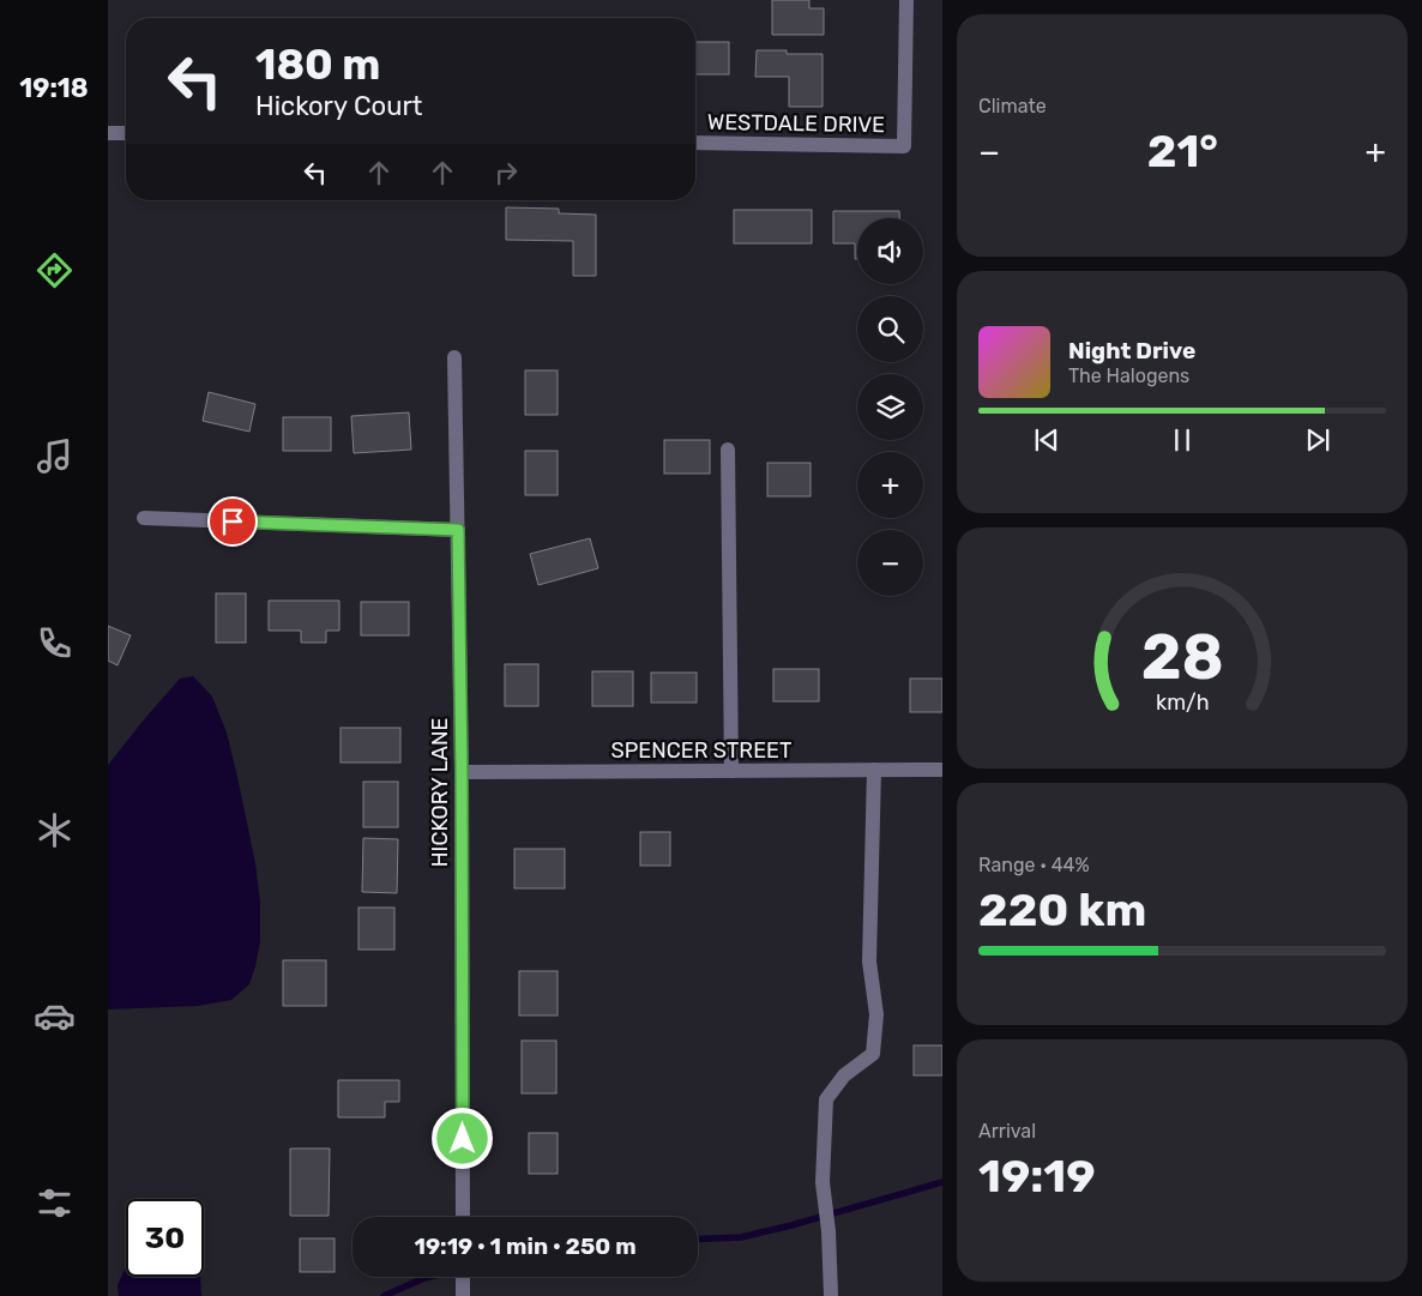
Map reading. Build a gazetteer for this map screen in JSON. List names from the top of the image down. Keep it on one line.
{"streets":{"street":["WESTDALE DRIVE","SPENCER STREET","HICKORY LANE"]},"crossings":[["SPENCER STREET","HICKORY LANE"]],"page":{"tabs":"19:18","tile":["Climate",["Range · 44%","220 km"],["Arrival","19:19"]],"turn":["180 m","Hickory Court"],"heat":["−","21°","+"],"map_buttons":["+","−"],"song":["Night Drive","The Halogens"],"limit":"30","trip":"19:19 · 1 min · 250 m","gauge":["28","km/h"]}}
